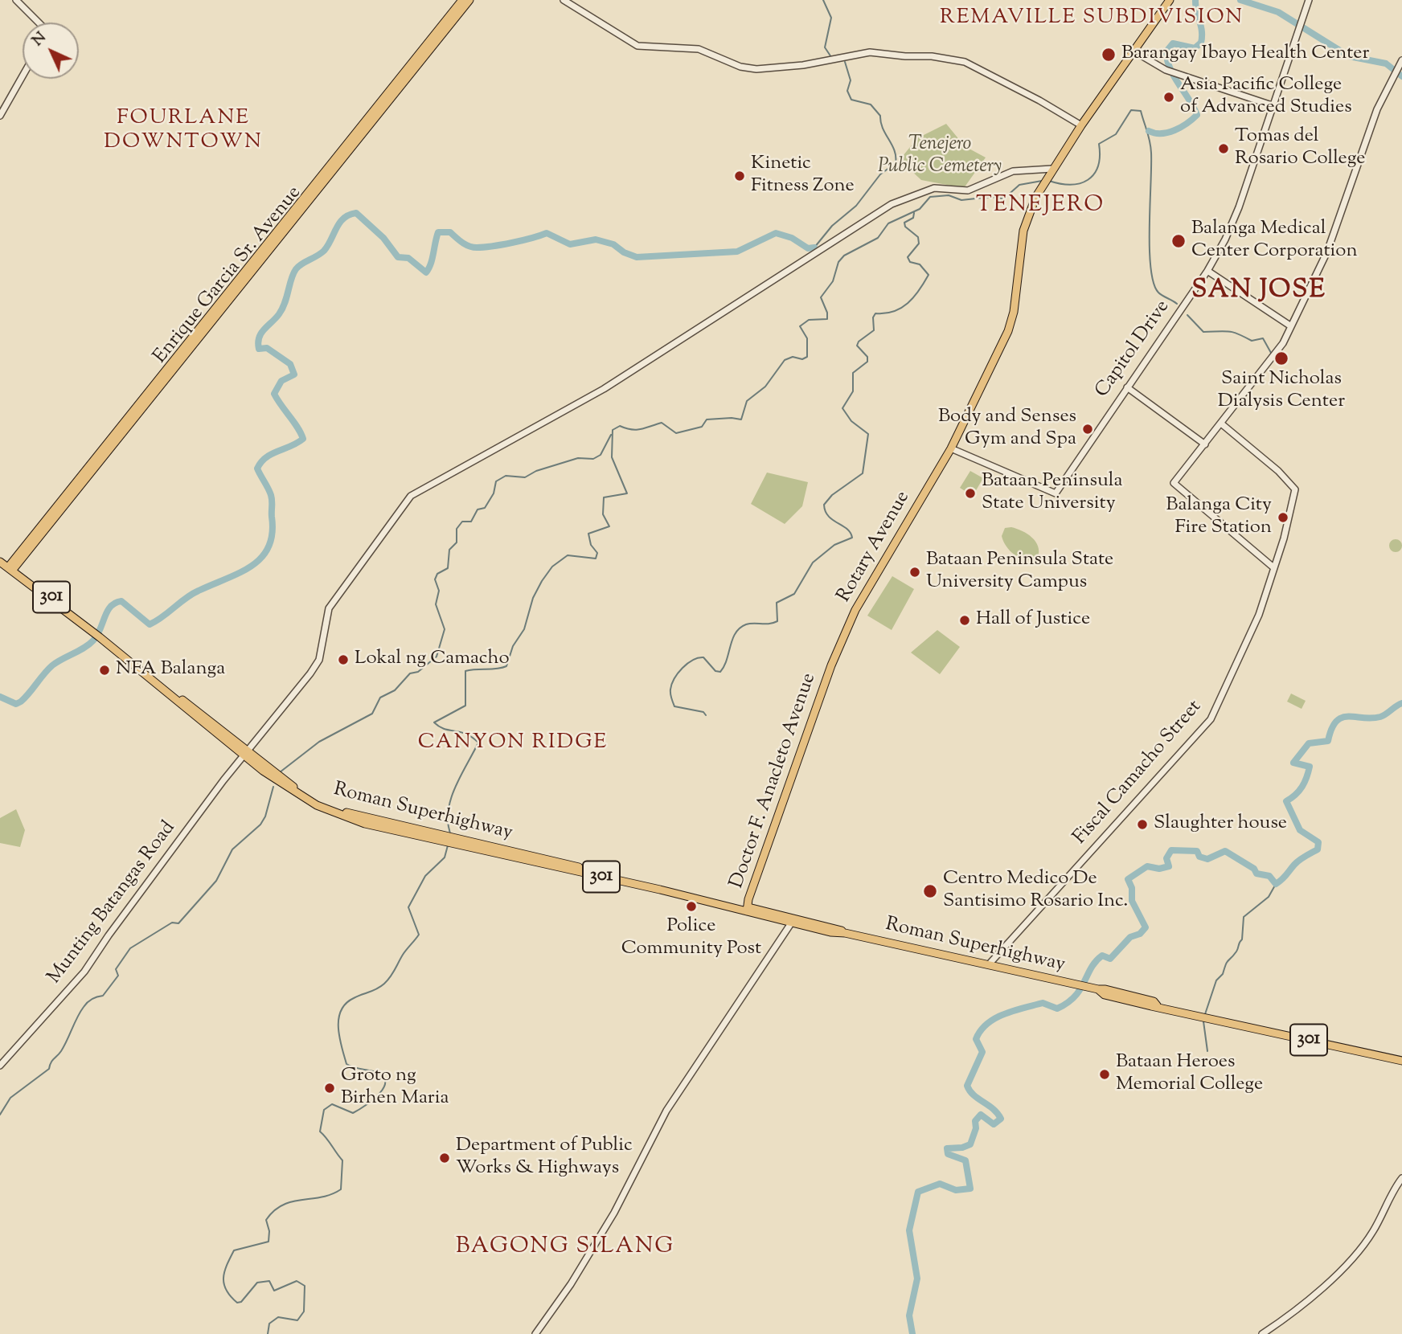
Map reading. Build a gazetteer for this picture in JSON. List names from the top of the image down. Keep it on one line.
{"streets":{"main road":["Enrique Garcia Sr. Avenue","Rotary Avenue","301","Doctor F. Anacleto Avenue","Roman Superhighway"],"street":["Capitol Drive","Fiscal Camacho Street","Munting Batangas Road"]},"crossings":[["Enrique Garcia Sr. Avenue","Roman Superhighway"],["Capitol Drive","Rotary Avenue"],["Rotary Avenue","Doctor F. Anacleto Avenue"],["Rotary Avenue","Munting Batangas Road"],["Fiscal Camacho Street","Roman Superhighway"],["Doctor F. Anacleto Avenue","Roman Superhighway"],["Roman Superhighway","Munting Batangas Road"]],"districts":["REMAVILLE SUBDIVISION","FOURLANE DOWNTOWN","TENEJERO","SAN JOSE","CANYON RIDGE","BAGONG SILANG"],"parks":["Tenejero Public Cemetery"],"places":["Barangay Ibayo Health Center","Asia Pacific College of Advanced Studies","Tomas del Rosario College","Kinetic Fitness Zone","Balanga Medical Center Corporation","Saint Nicholas Dialysis Center","Body and Senses Gym and Spa","Bataan Peninsula State University","Balanga City Fire Station","Bataan Peninsula State University Campus","Hall of Justice","Lokal ng Camacho","NFA Balanga","Slaughter house","Centro Medico De Santisimo Rosario Inc.","Police Community Post","Bataan Heroes Memorial College","Groto ng Birhen Maria","Department of Public Works & Highways"],"north":"top left"}
